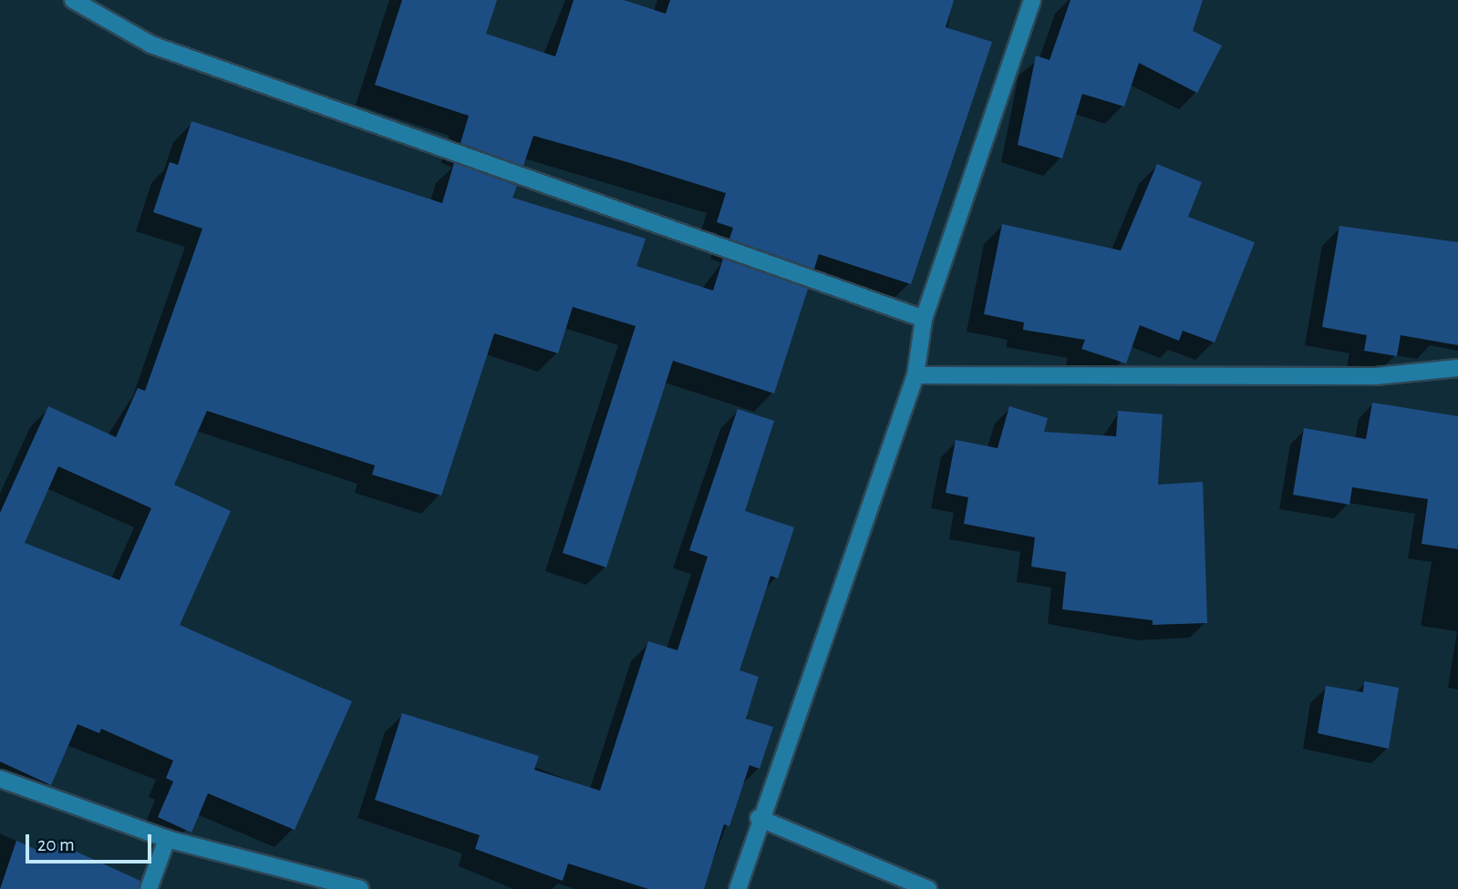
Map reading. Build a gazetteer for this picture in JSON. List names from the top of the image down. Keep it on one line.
{"scale_bar":"20 m"}
